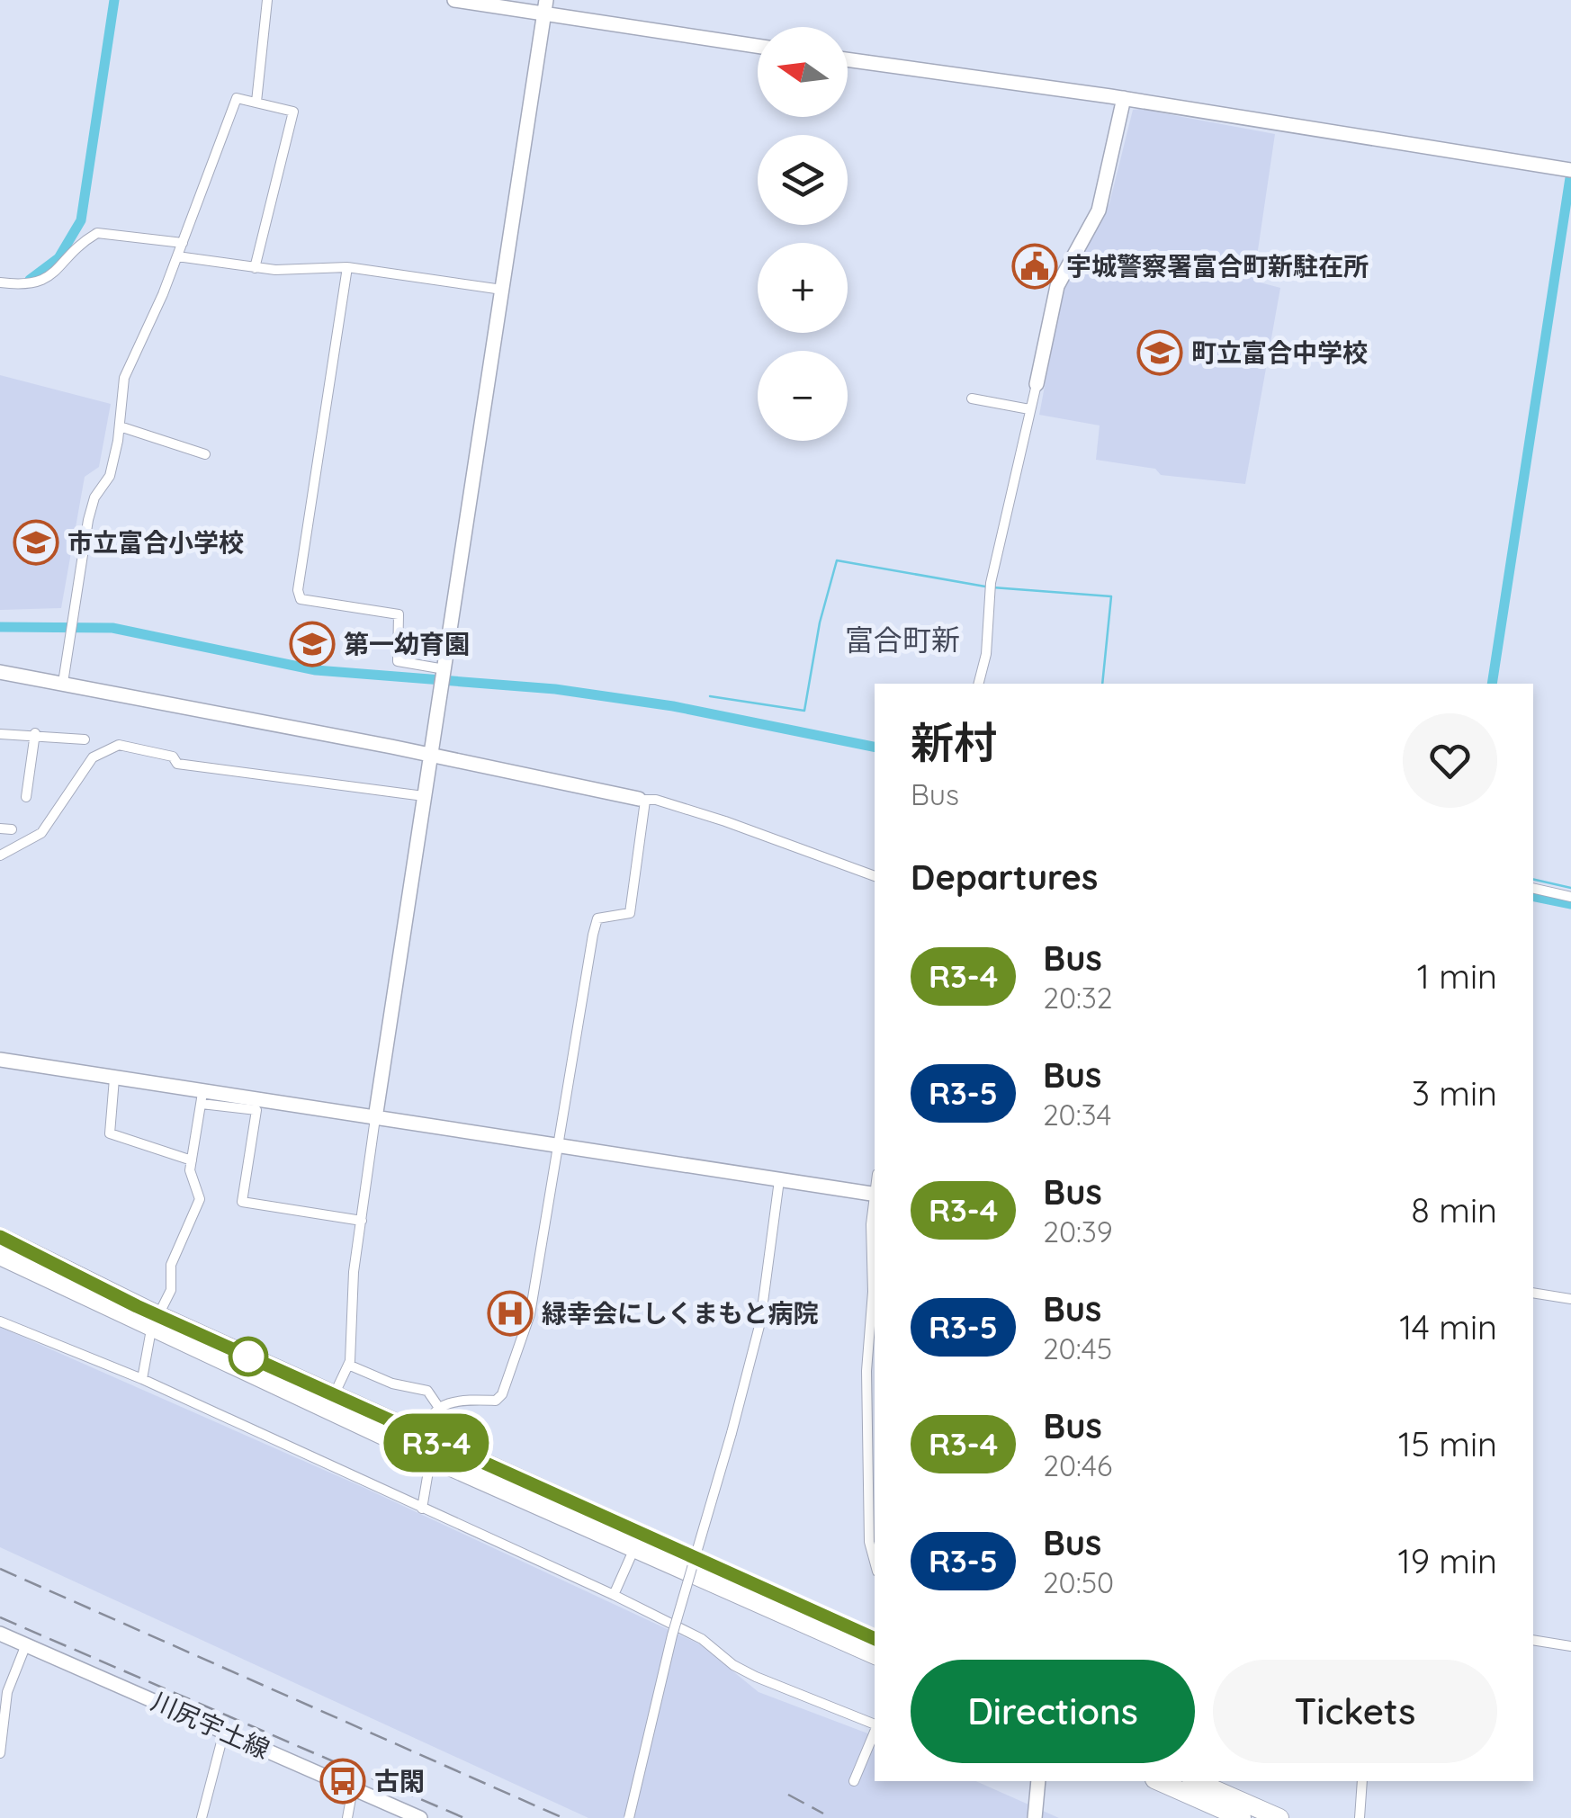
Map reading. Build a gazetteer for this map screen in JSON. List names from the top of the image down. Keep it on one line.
{"streets":{"street":["川尻宇土線"]},"districts":["富合町新"],"places":{"public building":["宇城警察署富合町新駐在所"],"school or university":["町立富合中学校","市立富合小学校","第一幼育園"],"hospital":["緑幸会にしくまもと病院"],"bus stop":["古閑"]},"lines":["bus line R3-4"],"north":"left","page":{"on_map":"R3-4","map_buttons":["+","−"],"heading":[["新村","Bus"],"Departures"],"list":[{"mark":"R3-4","name":"Bus","note":"20:32","value":"1 min"},{"mark":"R3-5","name":"Bus","note":"20:34","value":"3 min"},{"mark":"R3-4","name":"Bus","note":"20:39","value":"8 min"},{"mark":"R3-5","name":"Bus","note":"20:45","value":"14 min"},{"mark":"R3-4","name":"Bus","note":"20:46","value":"15 min"},{"mark":"R3-5","name":"Bus","note":"20:50","value":"19 min"}],"buttons":["Directions","Tickets"]}}
